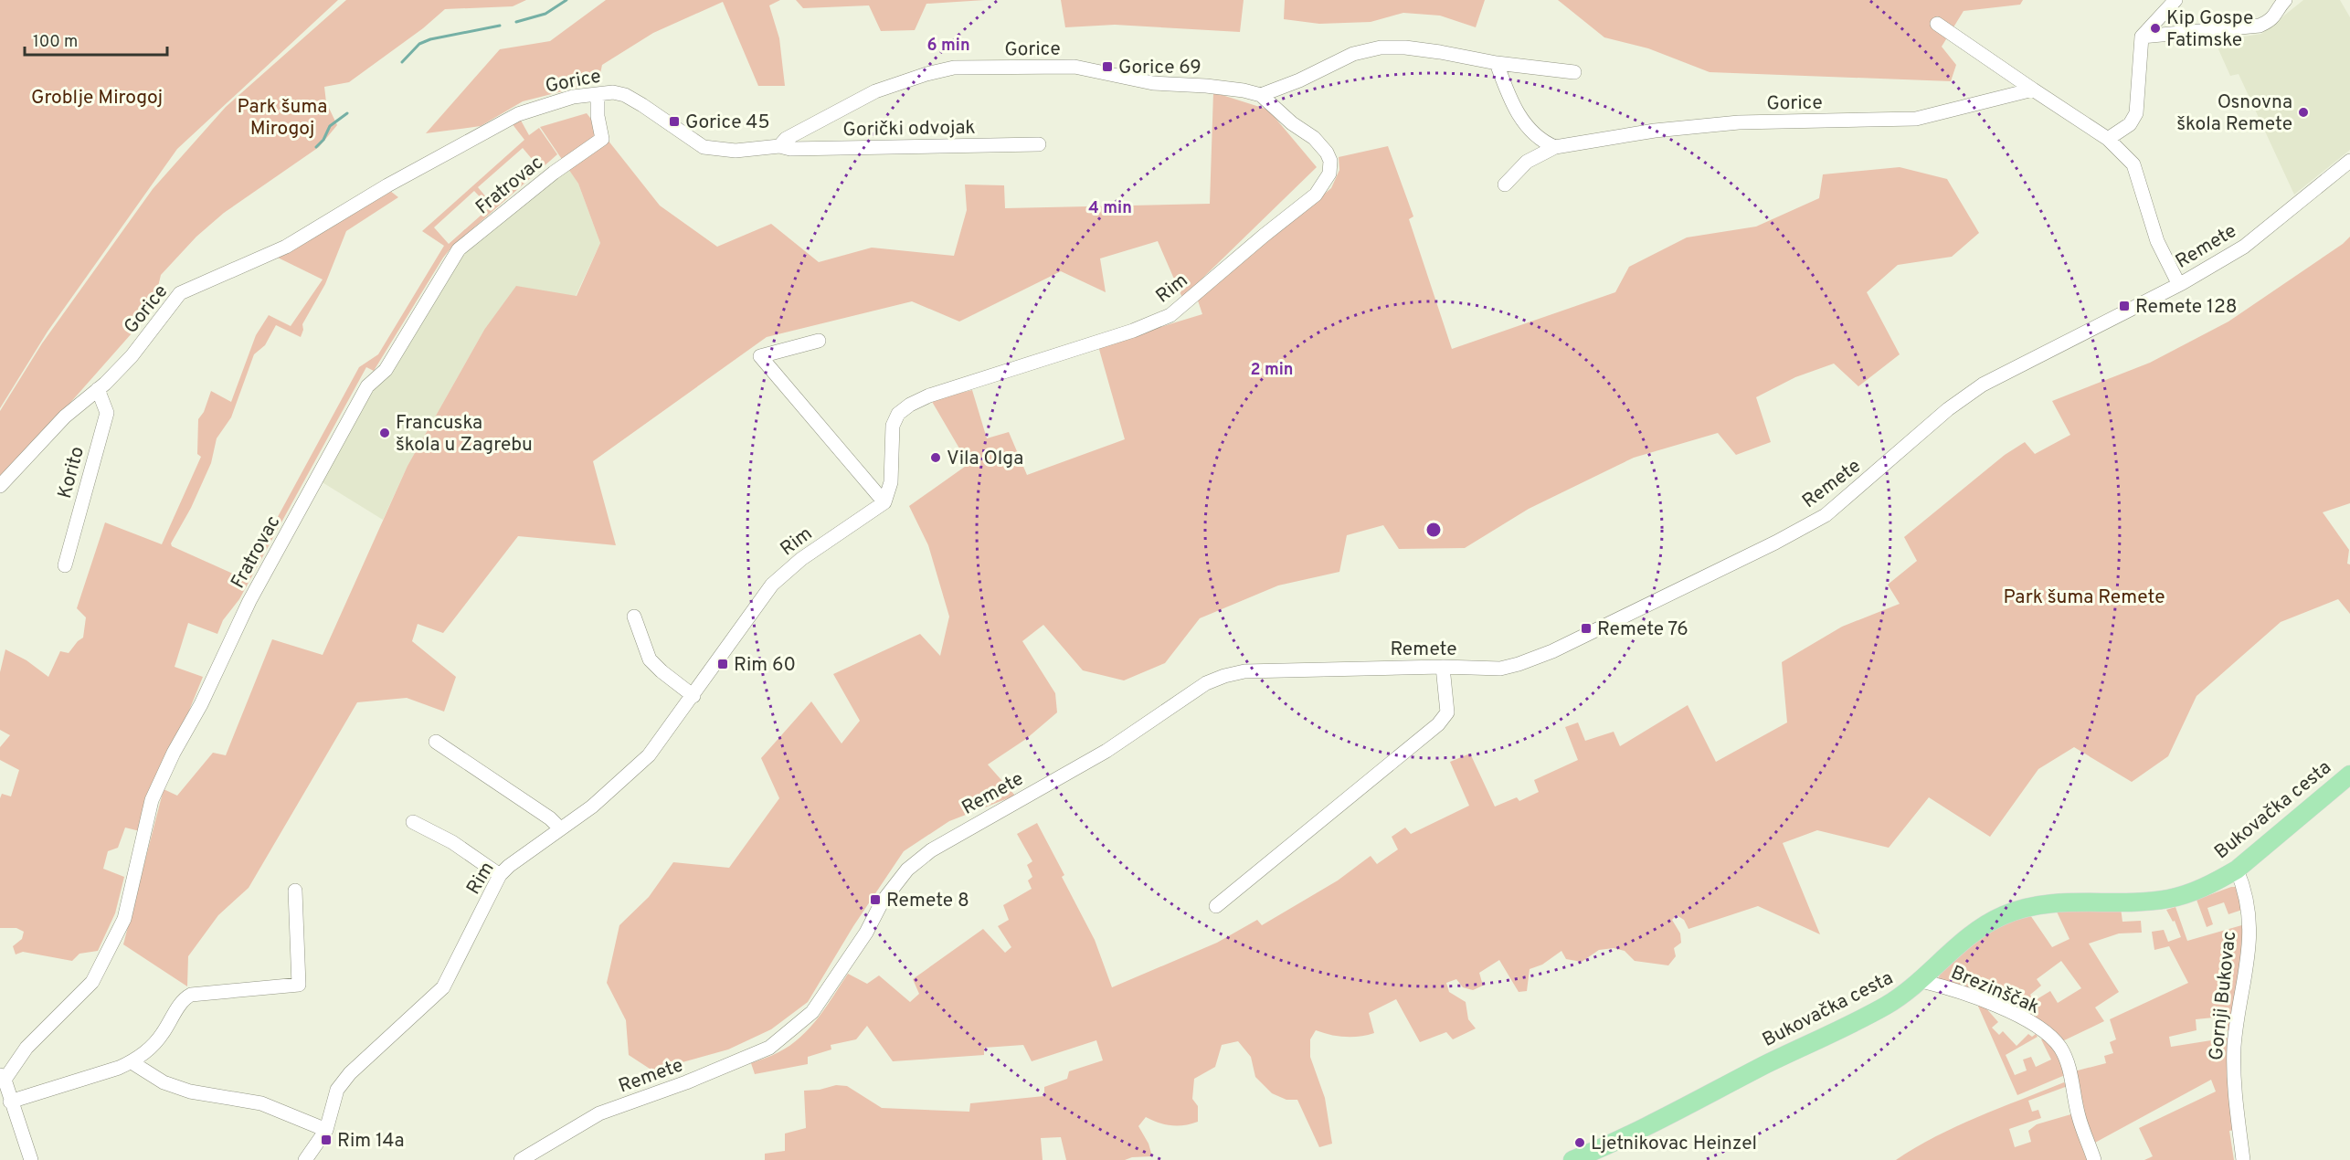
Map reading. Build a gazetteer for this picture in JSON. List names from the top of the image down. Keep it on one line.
{"streets":{"main road":["Bukovačka cesta"],"street":["Gorice","Gorički odvojak","Fratrovac","Remete","Rim","Korito","Brezinščak","Gornji Bukovac"]},"crossings":[["Gorice","Gorički odvojak"],["Gorice","Fratrovac"],["Gorice","Rim"],["Gorice","Korito"],["Bukovačka cesta","Brezinščak"],["Bukovačka cesta","Gornji Bukovac"]],"parks":["Groblje Mirogoj","Park šuma Mirogoj","Park šuma Remete"],"places":{"other":["Kip Gospe Fatimske","Osnovna škola Remete","Francuska škola u Zagrebu","Vila Olga","Ljetnikovac Heinzel"],"transit":["Gorice 69","Gorice 45","Remete 128","Remete 76","Rim 60","Remete 8","Rim 14a"]},"scale_bar":"100 m","rings":["6 min","4 min","2 min"]}
